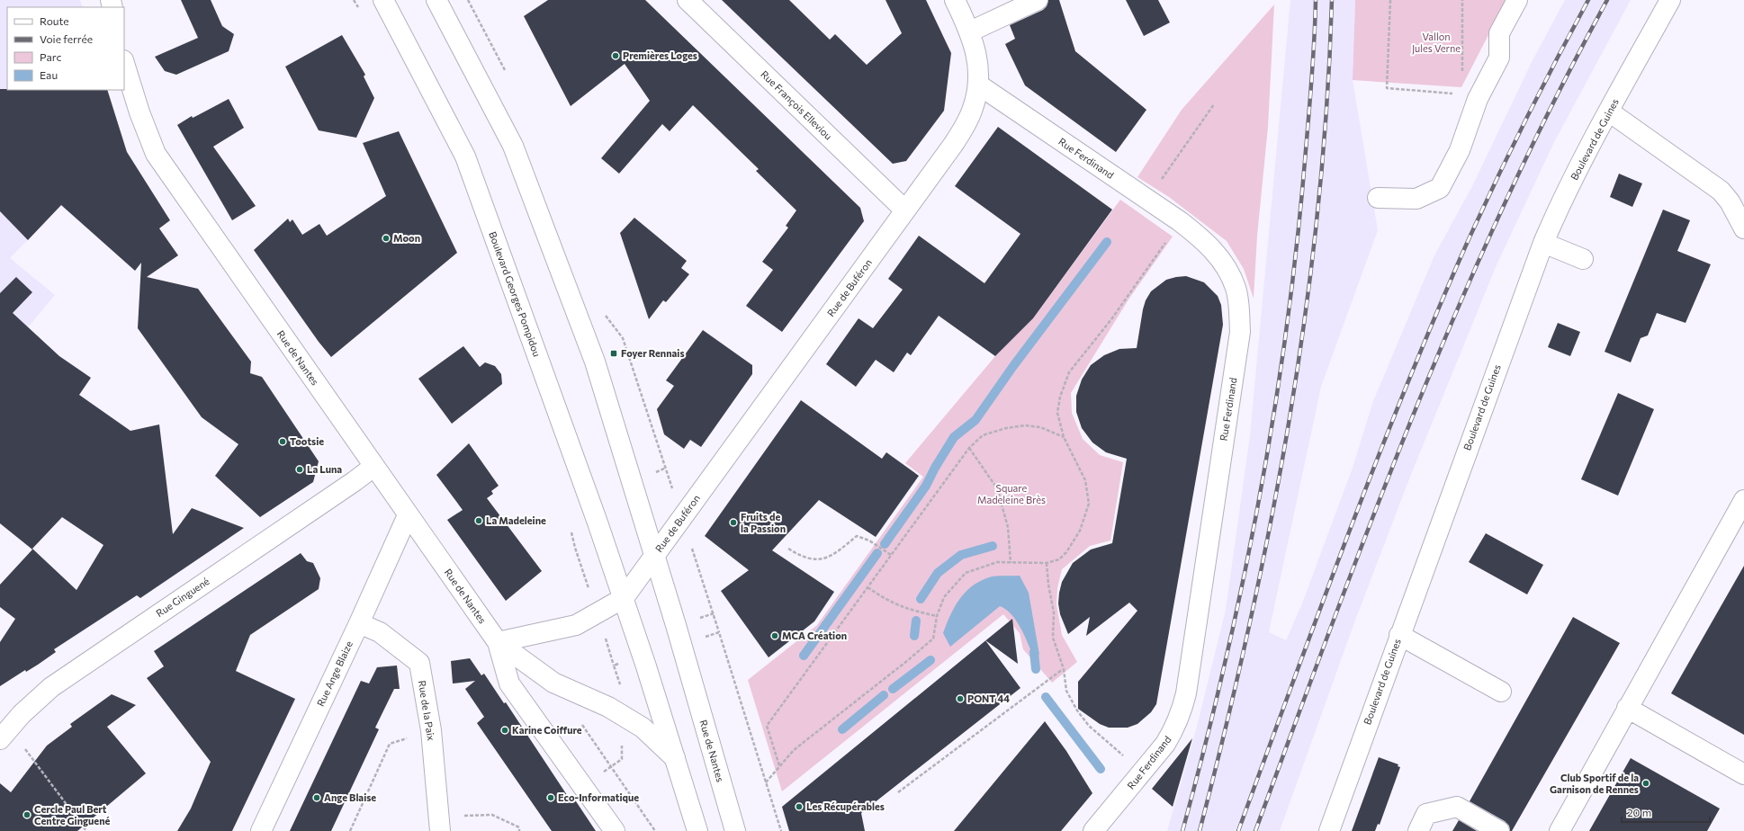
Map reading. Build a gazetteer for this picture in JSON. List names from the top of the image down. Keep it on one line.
{"streets":{"street":["Rue François Elleviou","Boulevard de Guines","Rue Ferdinand","Rue de Buféron","Boulevard Georges Pompidou","Rue de Nantes","Rue Ginguené","Rue Ange Blaize","Rue de la Paix"]},"crossings":[["Rue François Elleviou","Rue de Buféron"],["Rue Ferdinand","Rue de Buféron"],["Rue de Buféron","Rue de Nantes"],["Boulevard Georges Pompidou","Rue de Nantes"],["Rue de Nantes","Rue Ginguené"],["Rue de Nantes","Rue Ange Blaize"],["Rue Ange Blaize","Rue de la Paix"]],"parks":["Vallon Jules Verne","Square Madeleine Brès"],"places":{"other":["Premières Loges","Moon","Tootsie","La Luna","La Madeleine","Fruits de la Passion","MCA Création","PONT 44","Karine Coiffure","Club Sportif de la Garnison de Rennes","Ange Blaise","Eco-Informatique","Les Récupérables","Cercle Paul Bert Centre Ginguené"],"transit":["Foyer Rennais"]},"legend":["Route","Voie ferrée","Parc","Eau"],"scale_bar":"20 m"}
